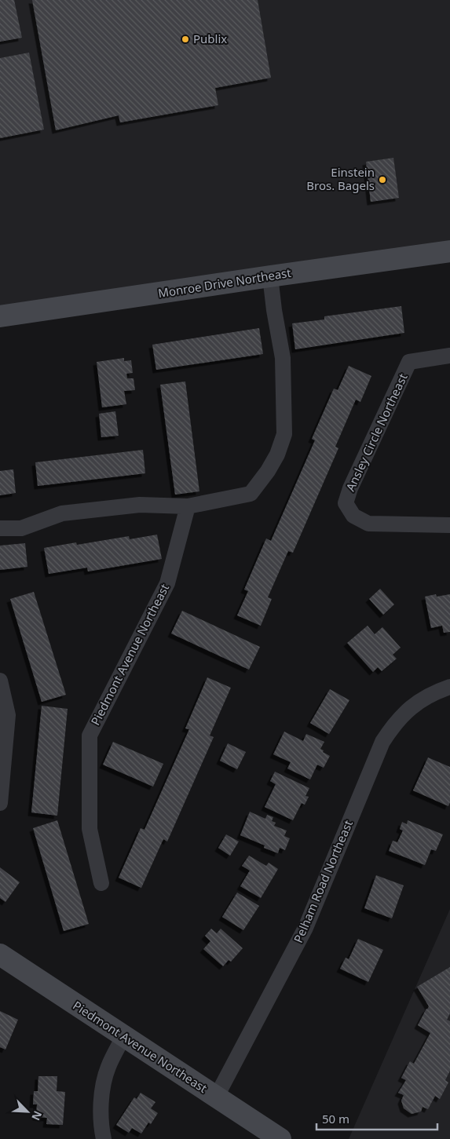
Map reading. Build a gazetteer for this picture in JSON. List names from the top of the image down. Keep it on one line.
{"streets":{"main road":["Monroe Drive Northeast","Piedmont Avenue Northeast"],"street":["Ansley Circle Northeast","Pelham Road Northeast"]},"crossings":[["Piedmont Avenue Northeast","Pelham Road Northeast"]],"places":["Publix","Einstein Bros. Bagels"],"scale_bar":"50 m","north":"bottom right"}
